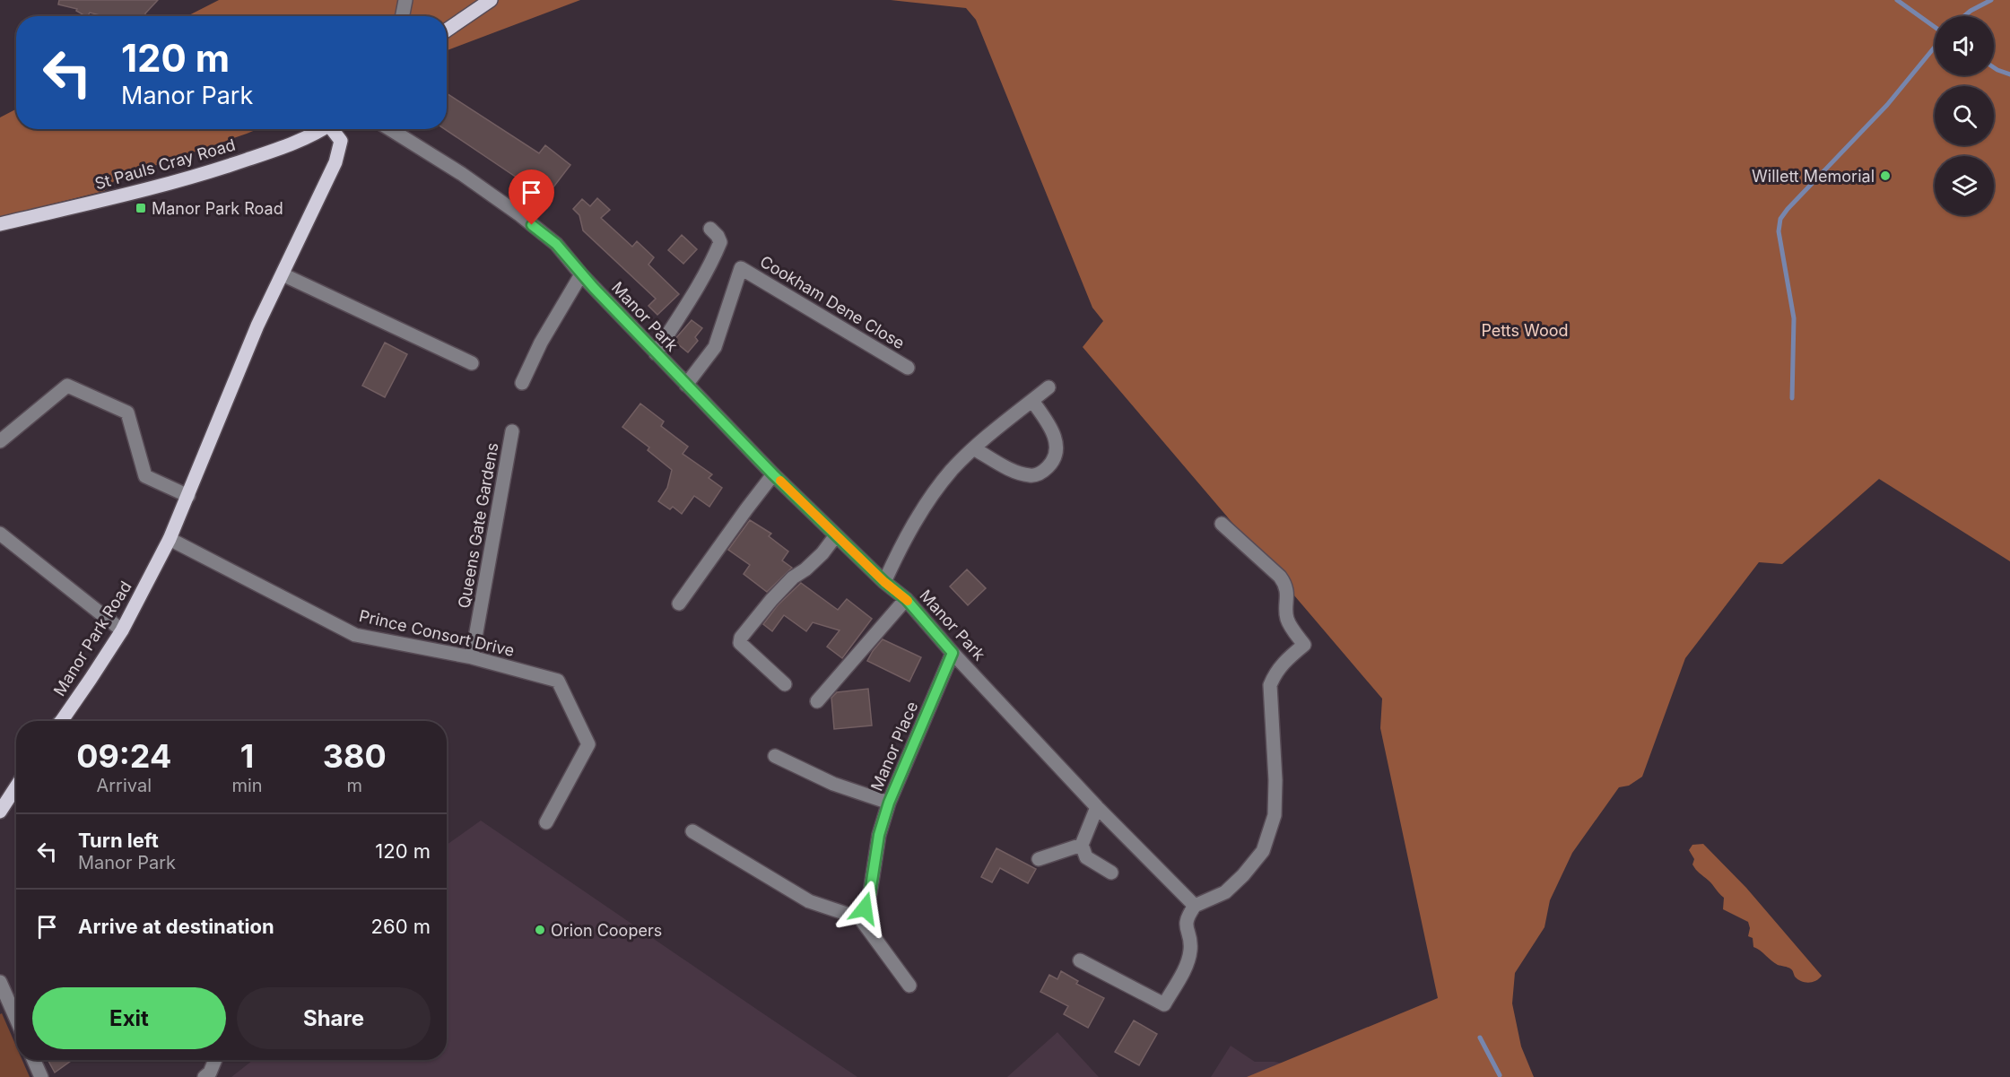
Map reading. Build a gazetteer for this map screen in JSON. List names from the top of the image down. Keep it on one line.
{"streets":{"main road":["St Pauls Cray Road","Manor Park Road"],"street":["Cookham Dene Close","Manor Park","Queens Gate Gardens","Prince Consort Drive","Manor Place"]},"crossings":[["Cookham Dene Close","Manor Park"],["Manor Park","Manor Place"],["Queens Gate Gardens","Prince Consort Drive"],["Prince Consort Drive","Manor Park Road"]],"parks":["Petts Wood"],"places":{"other":["Willett Memorial","Orion Coopers"],"transit":["Manor Park Road"]},"page":{"turn":["120 m","Manor Park"],"eta":["09:24","Arrival","1","min","380","m"],"list":[{"name":"Turn left","note":"Manor Park","value":"120 m"},{"name":"Arrive at destination","value":"260 m"}],"buttons":["Exit","Share"]}}
